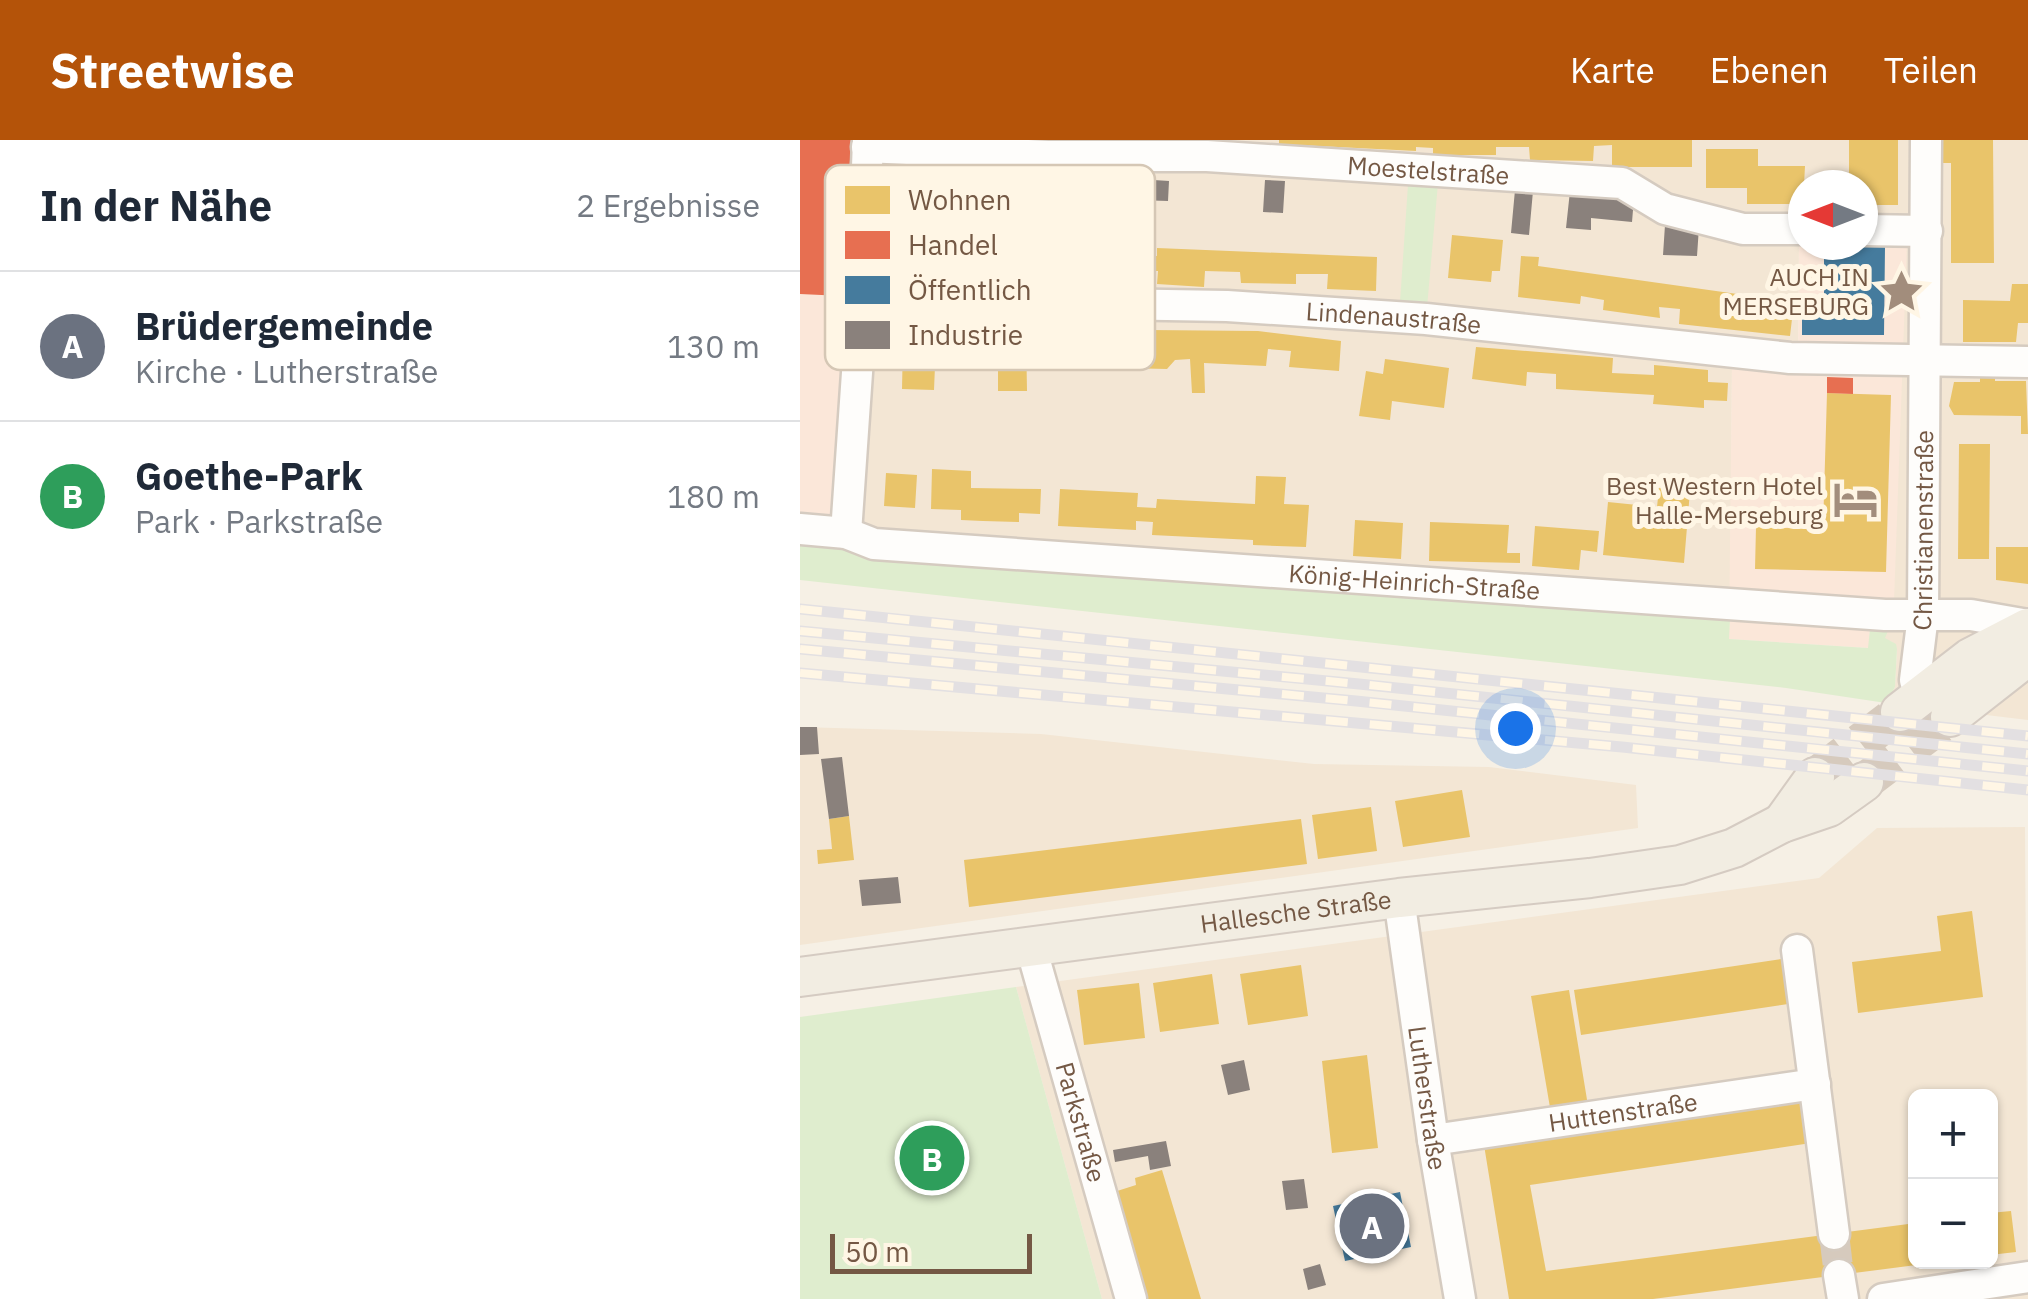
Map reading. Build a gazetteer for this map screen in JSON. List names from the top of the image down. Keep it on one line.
{"streets":{"main road":["König-Heinrich-Straße","Hallesche Straße"],"street":["Moestelstraße","Lindenaustraße","Christianenstraße","Lutherstraße","Huttenstraße","Parkstraße"]},"crossings":[["Lindenaustraße","Christianenstraße"],["Christianenstraße","König-Heinrich-Straße"],["Hallesche Straße","Lutherstraße"],["Hallesche Straße","Parkstraße"],["Lutherstraße","Huttenstraße"]],"places":{"place":["AUCH IN MERSEBURG"],"hotel":["Best Western Hotel Halle-Merseburg"]},"legend":["Wohnen","Handel","Öffentlich","Industrie"],"scale_bar":"50 m","north":"left","page":{"header":"Streetwise","nav":["Karte","Ebenen","Teilen"],"heading":["In der Nähe","2 Ergebnisse"],"list":[{"mark":"A","name":"Brüdergemeinde","note":"Kirche · Lutherstraße","value":"130 m"},{"mark":"B","name":"Goethe-Park","note":"Park · Parkstraße","value":"180 m"}],"map_buttons":["+","−"],"pins":["B","A"],"scale":"50 m"}}
